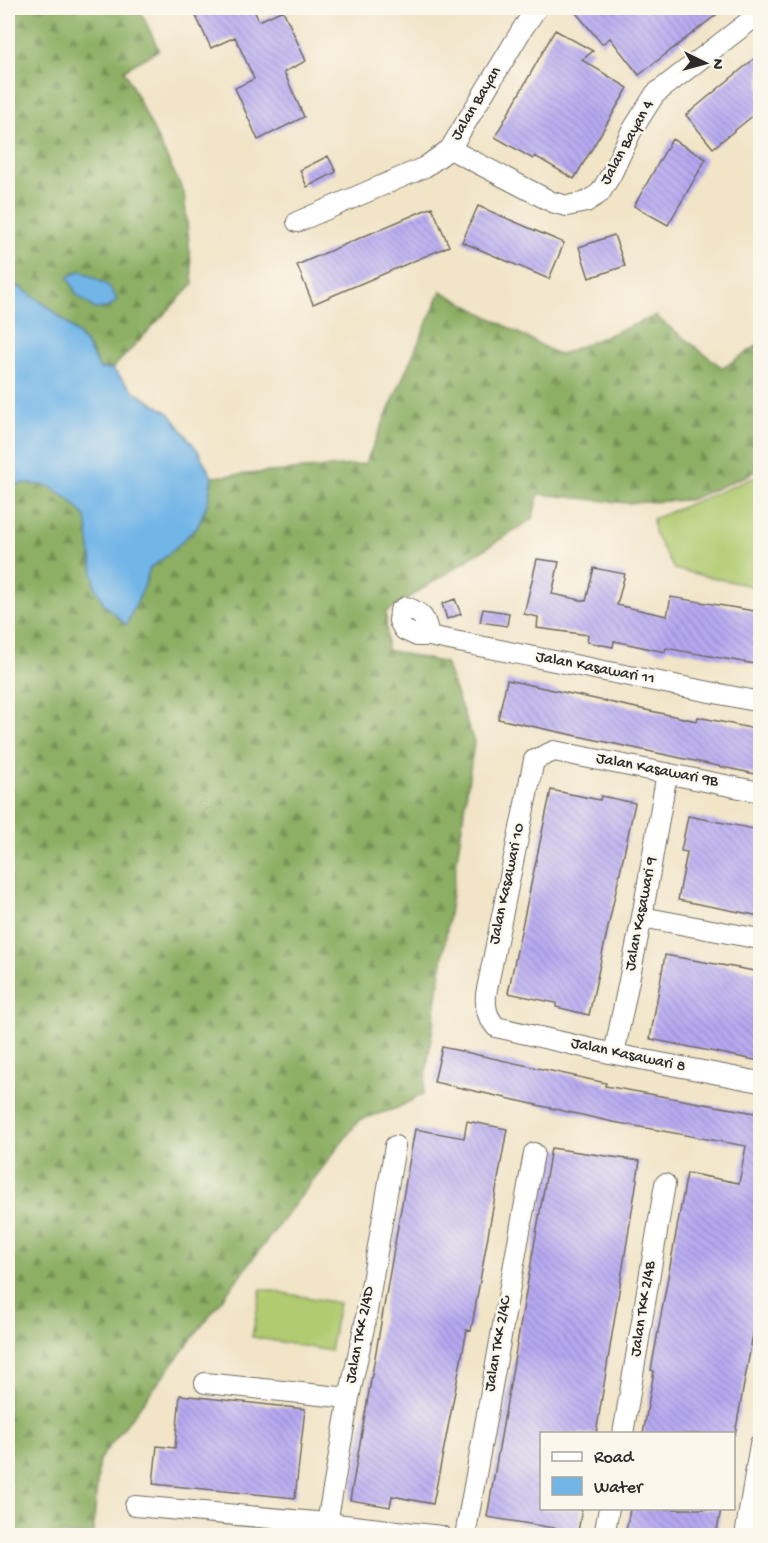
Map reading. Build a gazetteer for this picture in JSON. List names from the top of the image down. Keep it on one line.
{"streets":{"street":["Jalan Bayan","Jalan Bayan 4","Jalan Kasawari 11","Jalan Kasawari 9B","Jalan Kasawari 10","Jalan Kasawari 9","Jalan Kasawari 8","Jalan TKK 2/4B","Jalan TKK 2/4D","Jalan TKK 2/4C"]},"crossings":[["Jalan Bayan","Jalan Bayan 4"],["Jalan Kasawari 9B","Jalan Kasawari 10"],["Jalan Kasawari 9B","Jalan Kasawari 9"],["Jalan Kasawari 10","Jalan Kasawari 8"],["Jalan Kasawari 9","Jalan Kasawari 8"]],"legend":["Road","Water"],"north":"right"}
